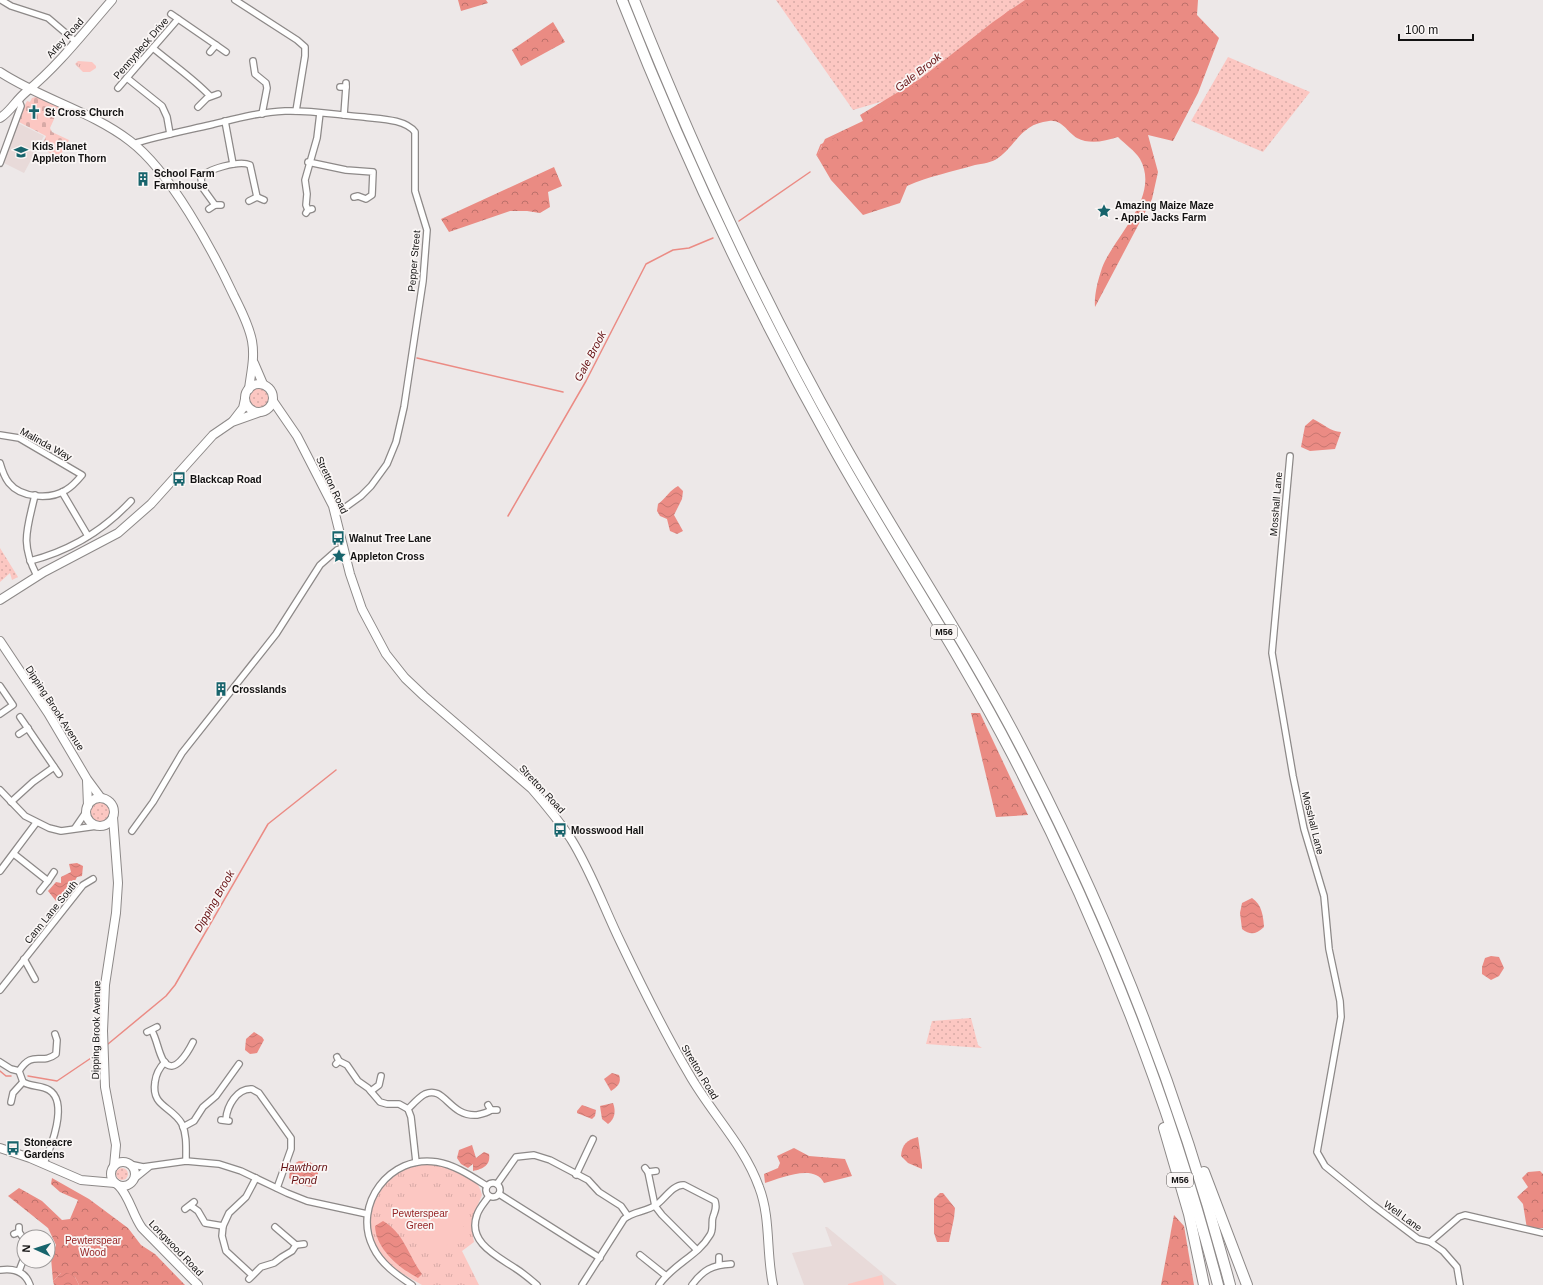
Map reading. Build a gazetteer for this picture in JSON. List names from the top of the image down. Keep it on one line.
{"streets":{"highway":["M56"],"main road":["Arley Road","Stretton Road","Dipping Brook Avenue","Longwood Road"],"street":["Pennypleck Drive","Pepper Street","Malinda Way","Mosshall Lane","Cann Lane South","Well Lane"]},"crossings":[["Pepper Street","Stretton Road"],["Mosshall Lane","Well Lane"],["Dipping Brook Avenue","Longwood Road"]],"water":["Gale Brook","Dipping Brook","Hawthorn Pond"],"parks":["Pewterspear Green","Pewterspear Wood"],"places":{"church":["St Cross Church"],"school or university":["Kids Planet Appleton Thorn"],"building":["School Farm Farmhouse","Crosslands"],"place":["Amazing Maize Maze - Apple Jacks Farm","Appleton Cross"],"bus stop":["Blackcap Road","Walnut Tree Lane","Mosswood Hall","Stoneacre Gardens"]},"scale_bar":"100 m","north":"left"}
